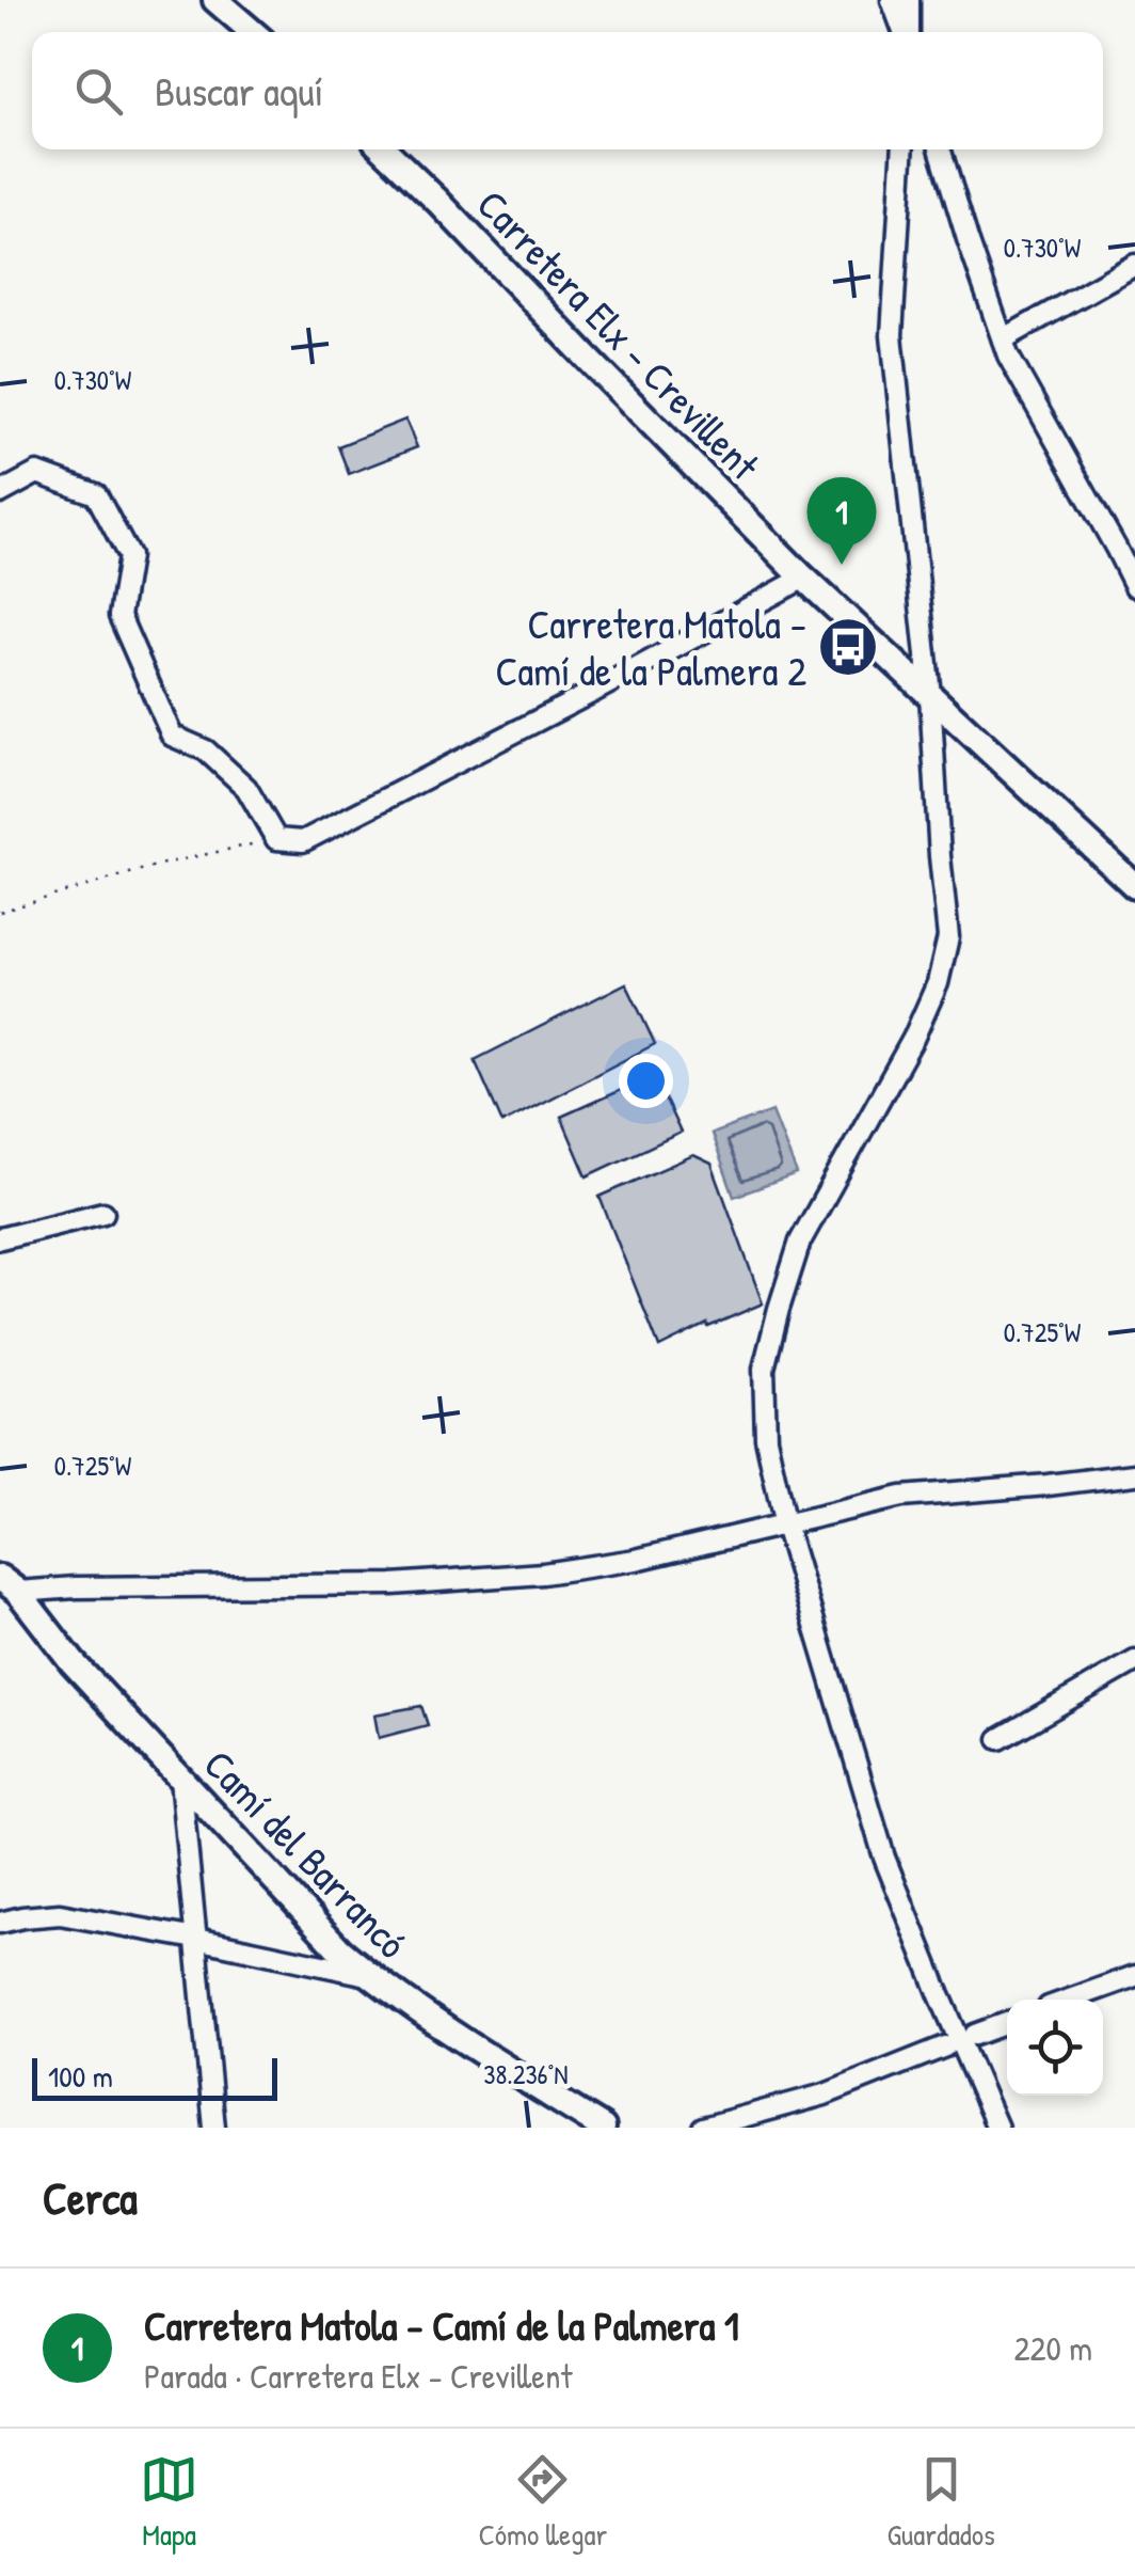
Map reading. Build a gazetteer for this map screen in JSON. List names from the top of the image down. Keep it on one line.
{"streets":{"street":["Carretera Elx - Crevillent","Camí del Barrancó"]},"places":{"bus stop":["Carretera Matola - Camí de la Palmera 2"]},"scale_bar":"100 m","page":{"search":"Buscar aquí","pins":"1","scale":"100 m","heading":"Cerca","list":[{"mark":"1","name":"Carretera Matola - Camí de la Palmera 1","note":"Parada · Carretera Elx - Crevillent","value":"220 m"}],"nav":["Mapa","Cómo llegar","Guardados"]},"coordinates":["0.730°W","0.725°W","38.236°N"]}
